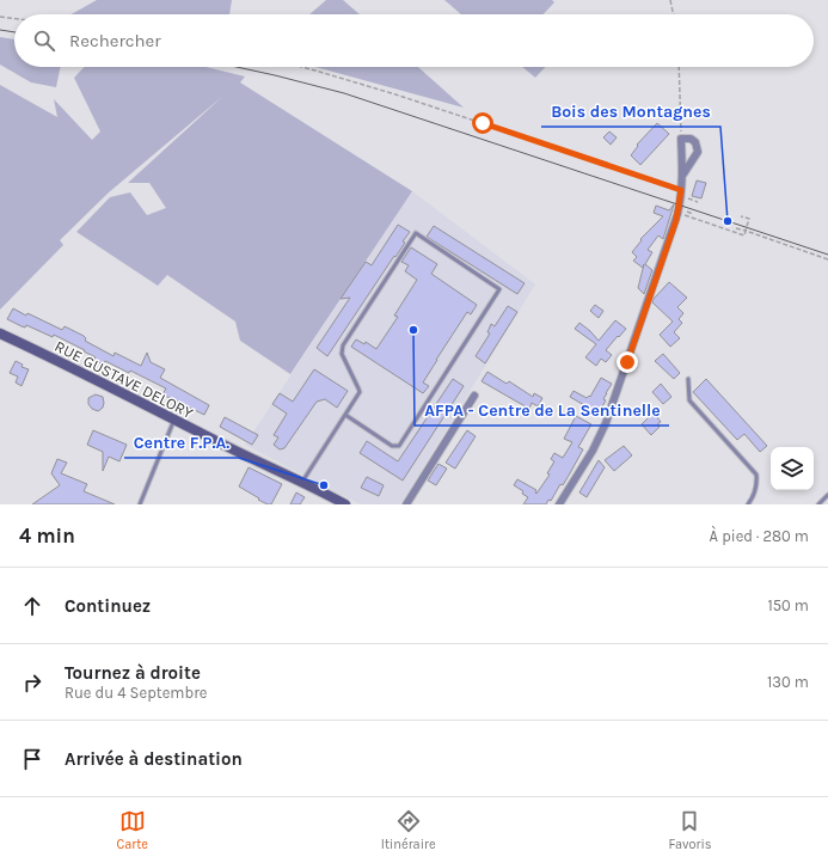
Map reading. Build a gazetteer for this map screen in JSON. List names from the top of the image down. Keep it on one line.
{"streets":{"street":["RUE GUSTAVE DELORY"]},"places":["Bois des Montagnes","AFPA - Centre de La Sentinelle","Centre F.P.A."],"page":{"search":"Rechercher","heading":["4 min","À pied · 280 m"],"list":[["Continuez","150 m"],["Tournez à droite","Rue du 4 Septembre","130 m"],"Arrivée à destination"],"nav":["Carte","Itinéraire","Favoris"]}}
